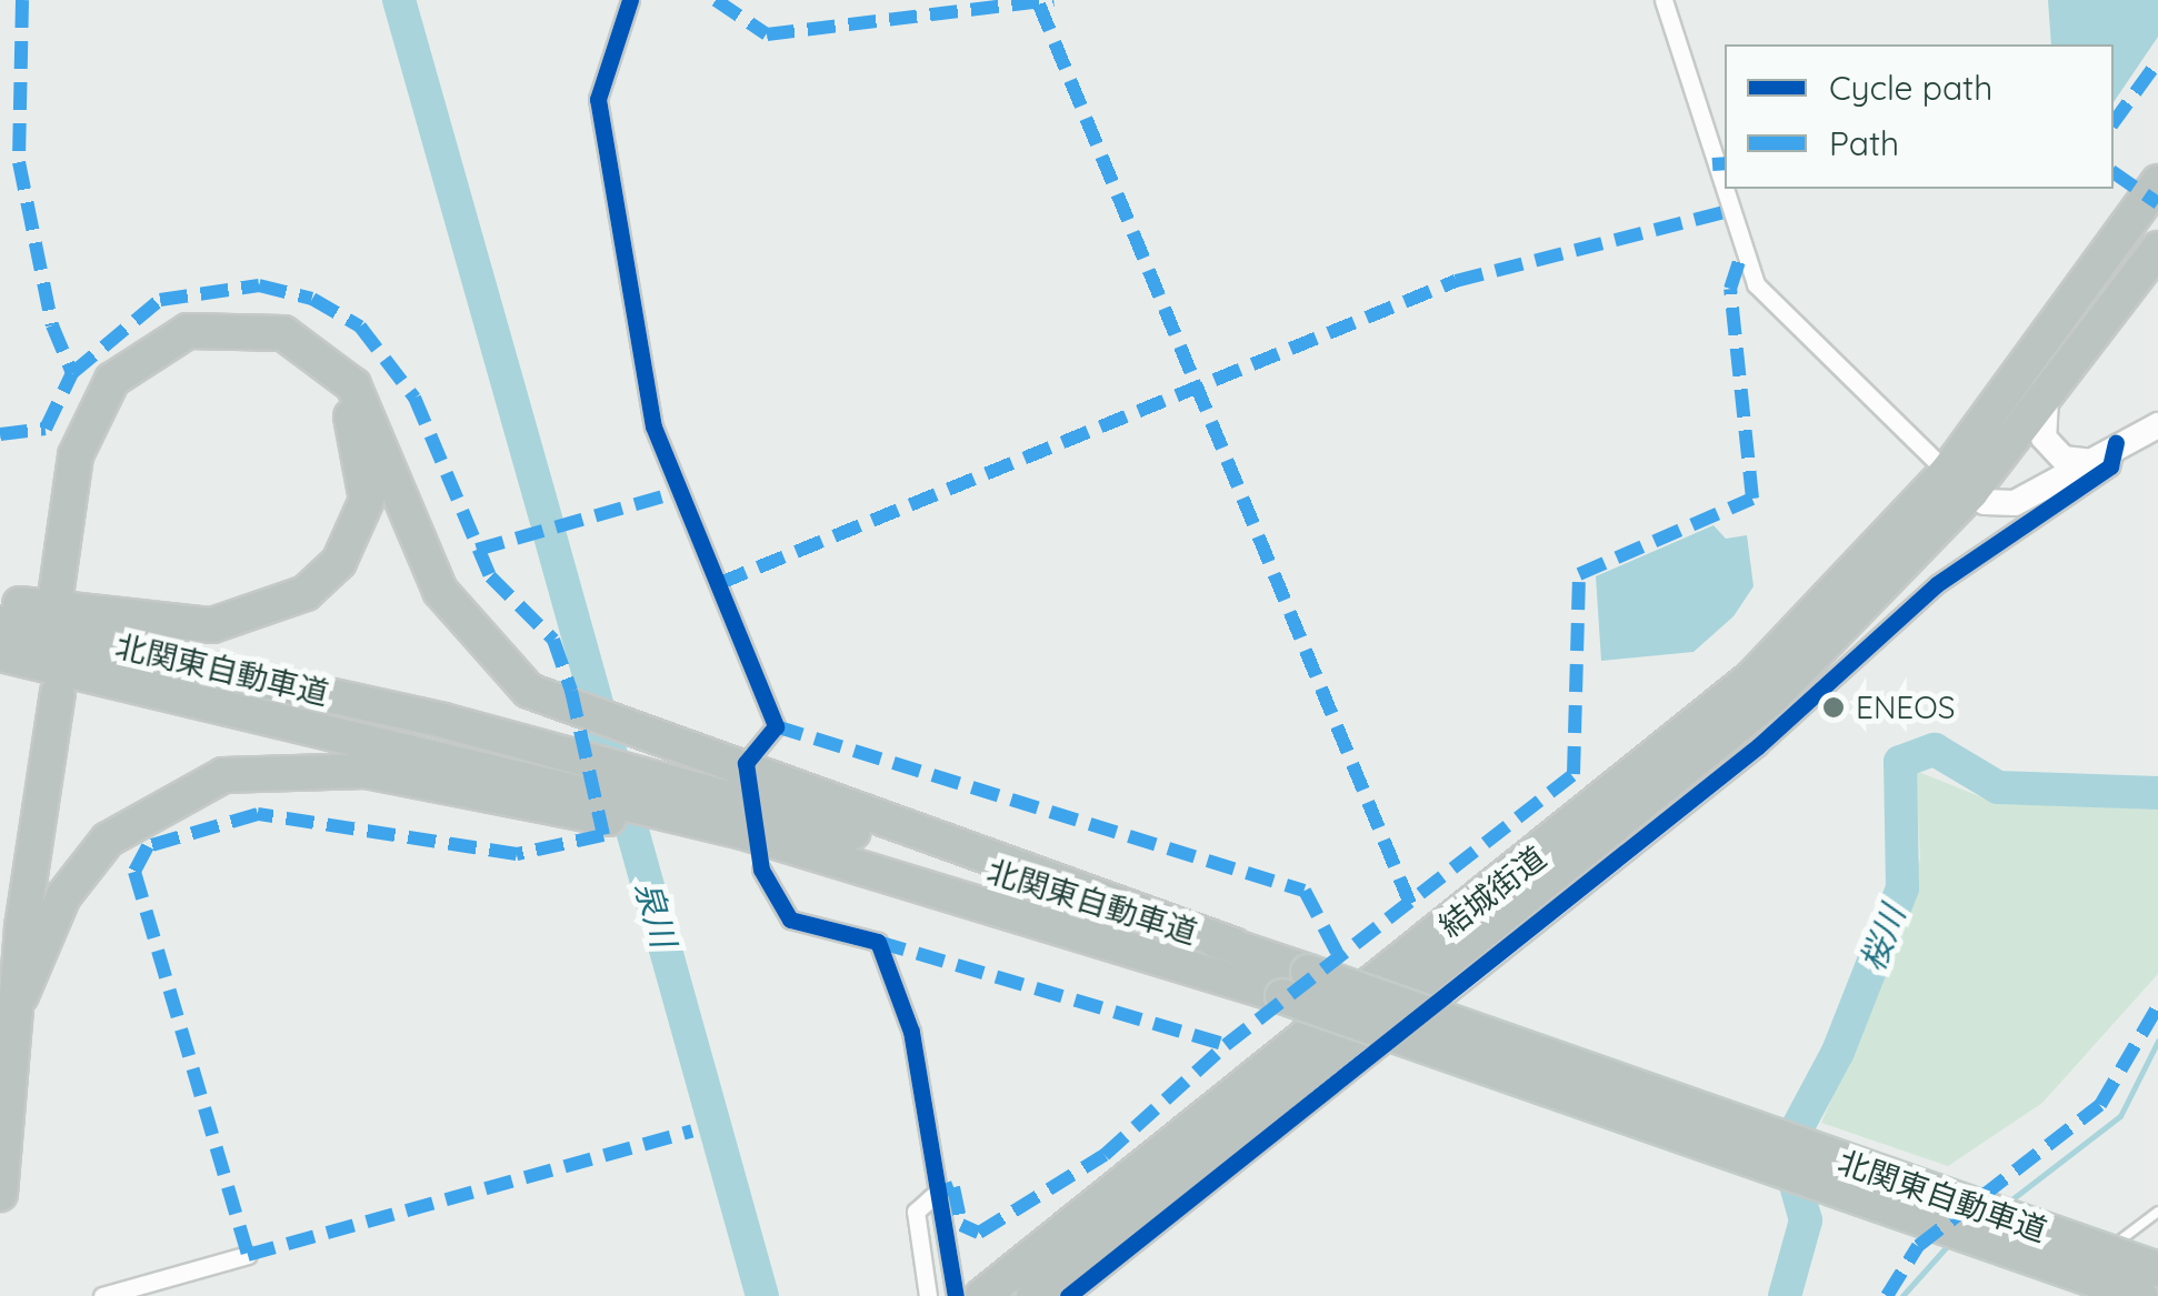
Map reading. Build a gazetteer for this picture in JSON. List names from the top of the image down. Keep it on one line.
{"streets":{"highway":["北関東自動車道","結城街道"]},"water":["泉川","桜川"],"places":["ENEOS"],"legend":["Cycle path","Path"]}
